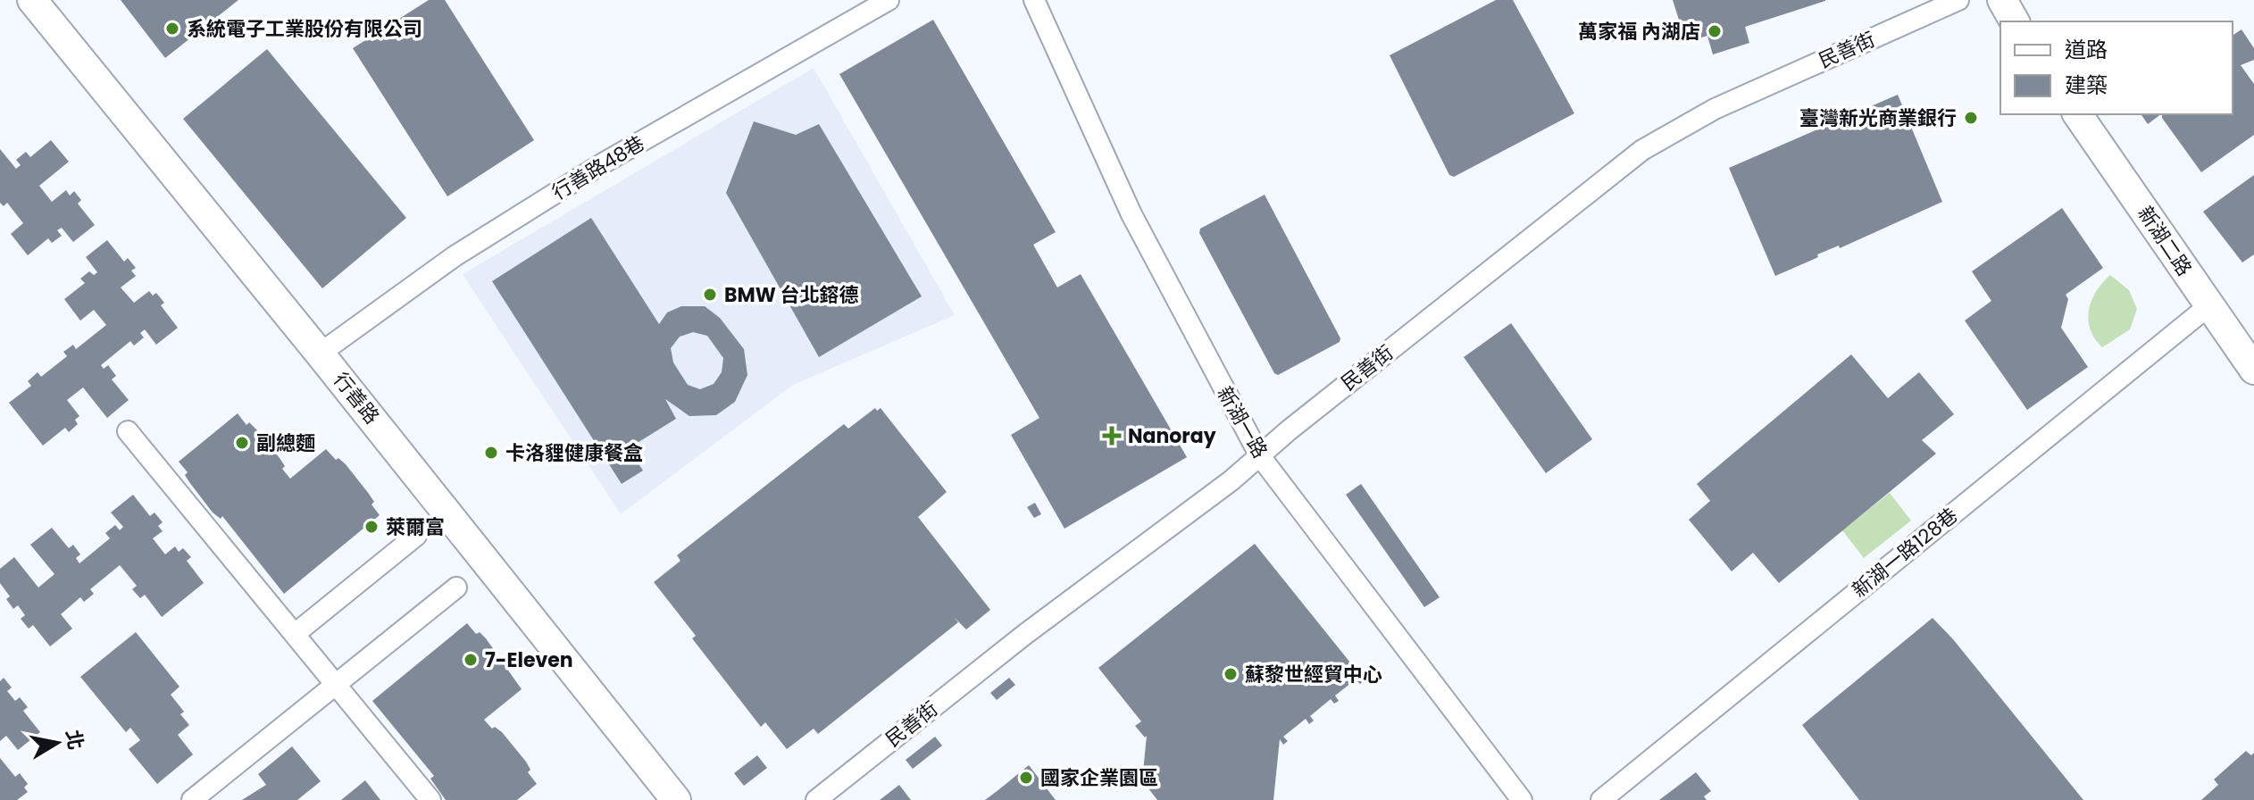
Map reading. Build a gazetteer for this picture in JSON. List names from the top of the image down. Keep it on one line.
{"streets":{"street":["民善街","行善路48巷","新湖二路","行善路","新湖一路","新湖一路128巷"]},"crossings":[["民善街","新湖一路"],["行善路48巷","行善路"],["新湖二路","新湖一路128巷"]],"places":{"other":["系統電子工業股份有限公司","萬家福 內湖店","臺灣新光商業銀行","BMW 台北鎔德","副總麵","卡洛貍健康餐盒","萊爾富","7-Eleven","蘇黎世經貿中心","國家企業園區"],"health":["Nanoray"]},"legend":["道路","建築"],"north":"right"}
